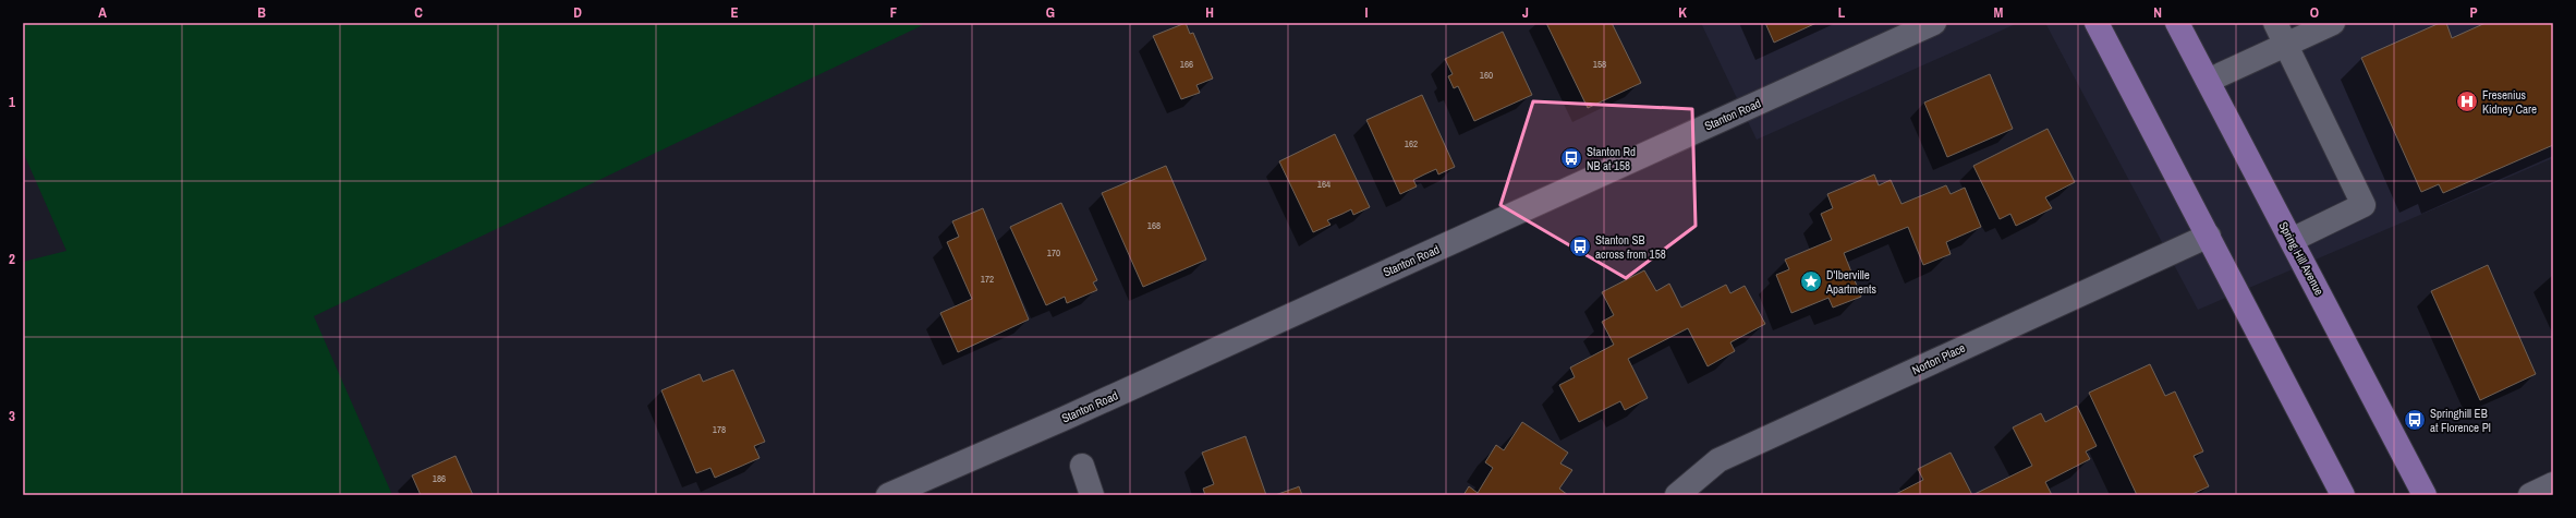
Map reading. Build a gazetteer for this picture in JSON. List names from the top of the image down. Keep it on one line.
{"streets":{"main road":["Spring Hill Avenue"],"street":["Stanton Road","Norton Place"]},"places":{"hospital":["Fresenius Kidney Care"],"bus stop":["Stanton Rd NB at 158","Stanton SB across from 158","Springhill EB at Florence Pl"],"place":["D'Iberville Apartments"]},"house_numbers":["166","158","160","162","164","168","170","172","178","186"],"grid":{"columns":["A","B","C","D","E","F","G","H","I","J","K","L","M","N","O","P"],"rows":["1","2","3"]}}
